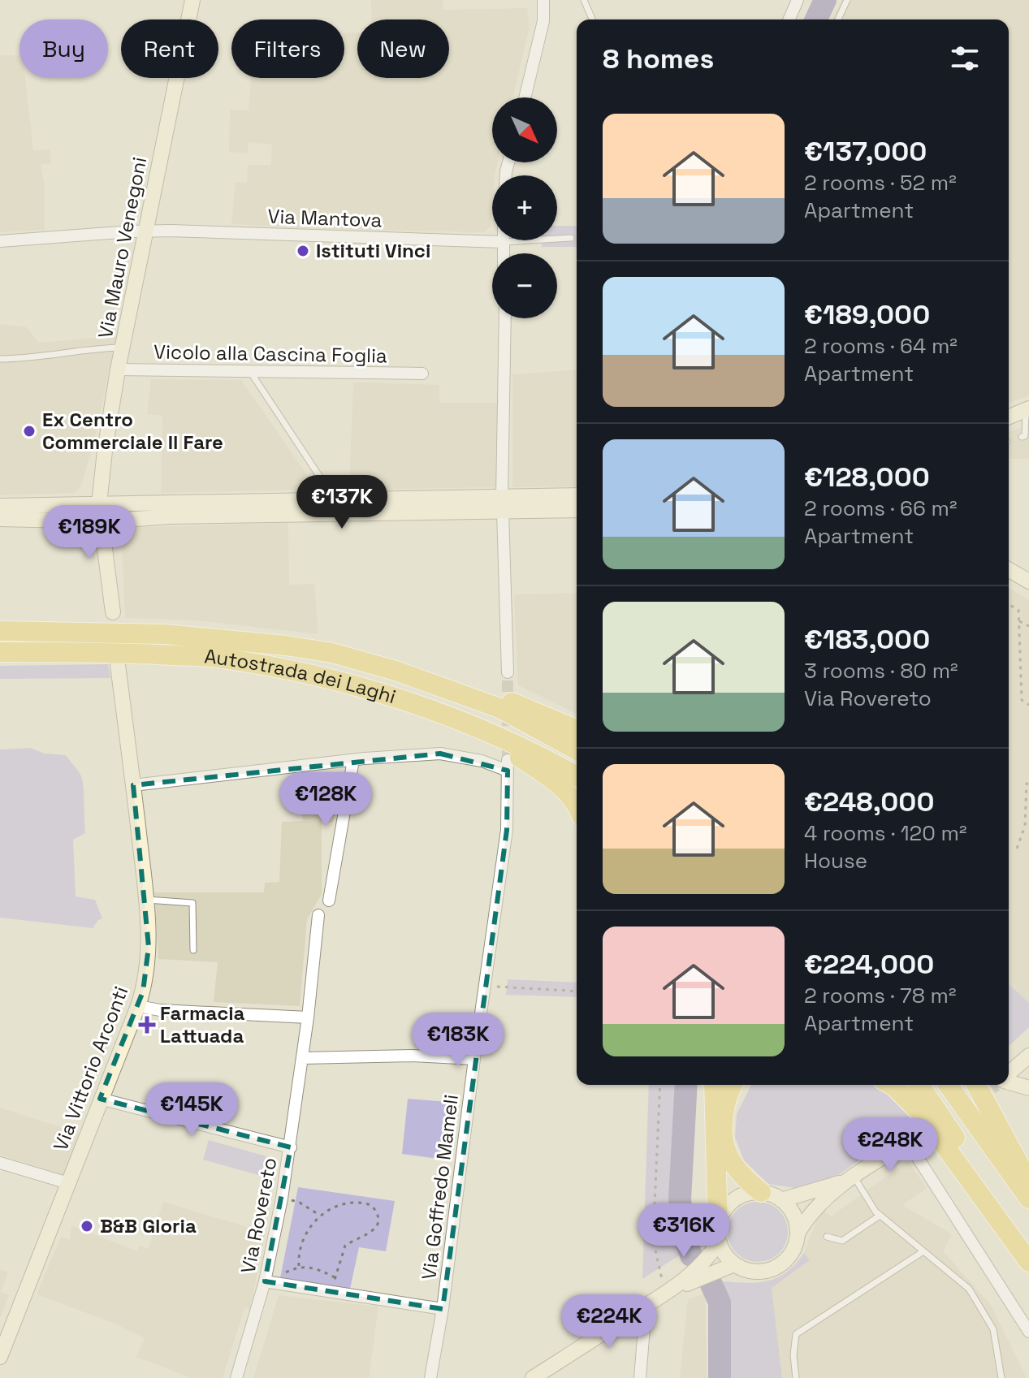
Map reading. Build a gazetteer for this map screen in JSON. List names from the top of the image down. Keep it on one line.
{"streets":{"highway":["Autostrada dei Laghi"],"main road":["Via Mauro Venegoni","Via Vittorio Arconti"],"street":["Via Mantova","Vicolo alla Cascina Foglia","Via Goffredo Mameli","Via Rovereto"]},"crossings":[["Via Mantova","Via Mauro Venegoni"],["Via Mauro Venegoni","Vicolo alla Cascina Foglia"],["Via Goffredo Mameli","Via Rovereto"]],"places":{"other":["Istituti Vinci","Ex Centro Commerciale Il Fare","B&B Gloria"],"health":["Farmacia Lattuada"]},"north":"bottom right","page":{"chip":["Buy","Rent","Filters","New"],"heading":"8 homes","map_buttons":["+","−"],"list":[{"name":"€137,000","note":"2 rooms · 52 m² · Apartment"},{"name":"€189,000","note":"2 rooms · 64 m² · Apartment"},{"name":"€128,000","note":"2 rooms · 66 m² · Apartment"},{"name":"€183,000","note":"3 rooms · 80 m² · Via Rovereto"},{"name":"€248,000","note":"4 rooms · 120 m² · House"},{"name":"€224,000","note":"2 rooms · 78 m² · Apartment"}],"price":["€137K","€189K","€128K","€183K","€145K","€248K","€316K","€224K"]}}
